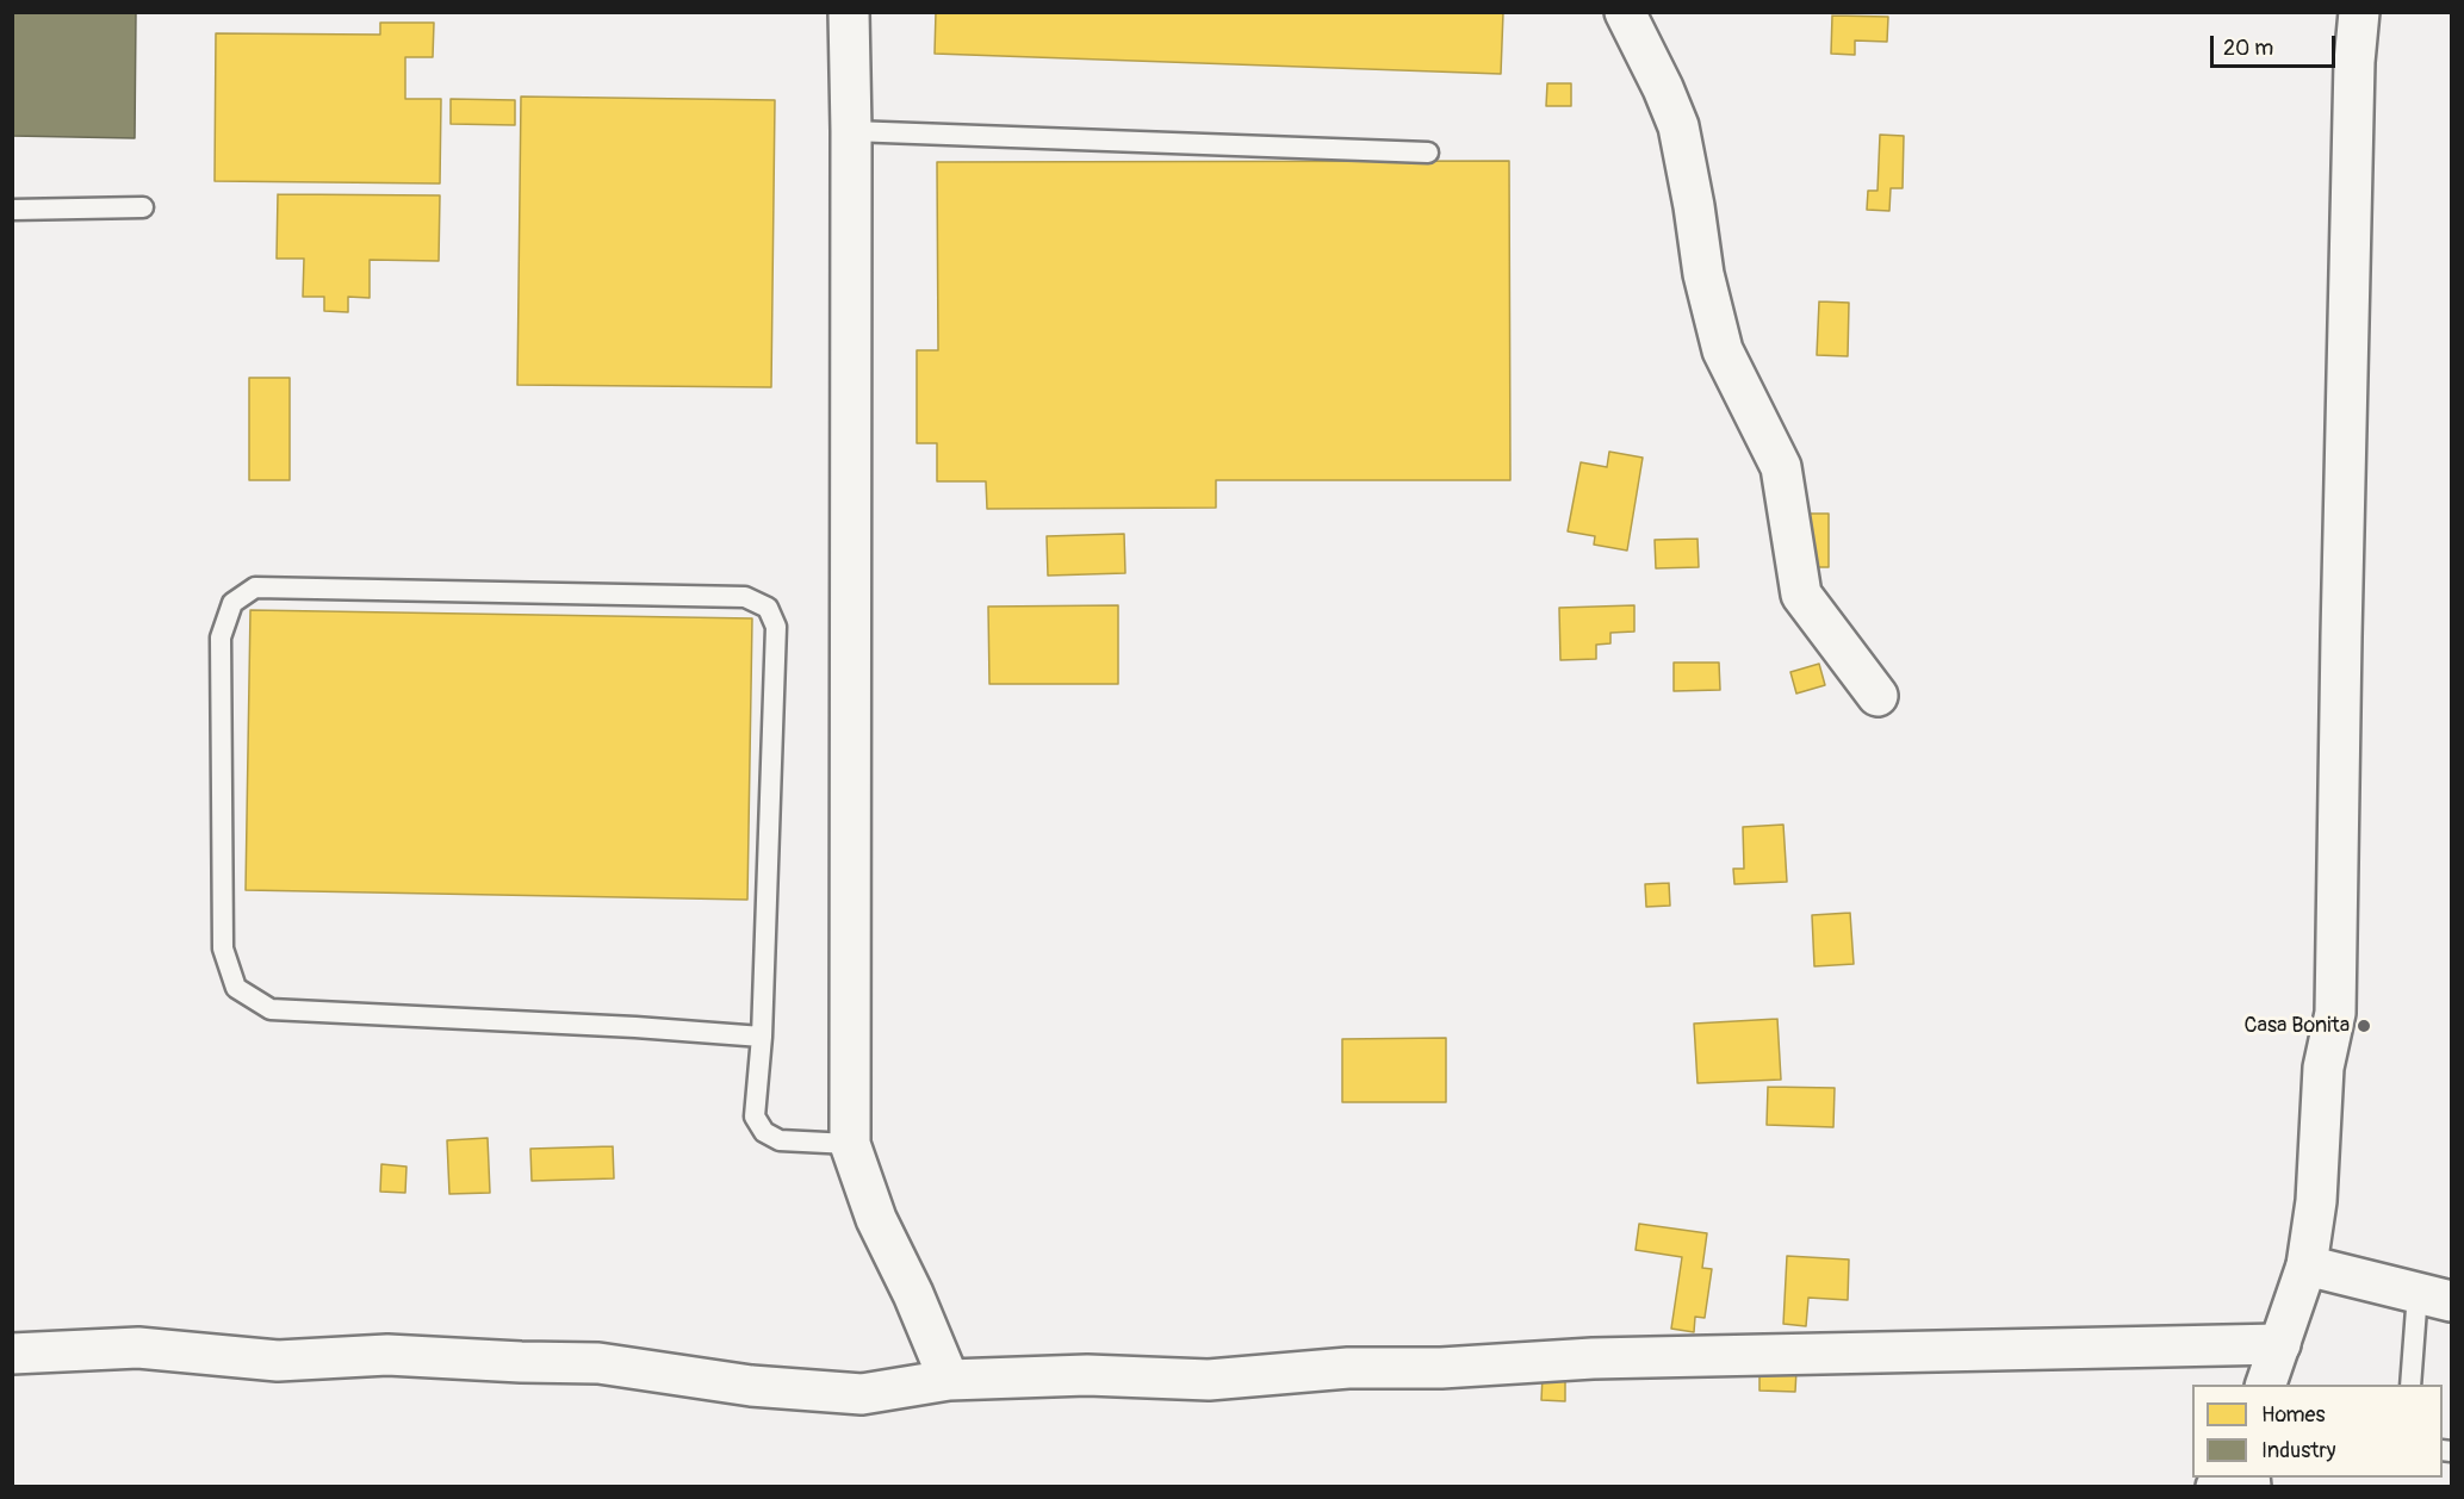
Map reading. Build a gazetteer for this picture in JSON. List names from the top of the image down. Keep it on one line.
{"places":["Casa Bonita"],"legend":["Homes","Industry"],"scale_bar":"20 m"}
